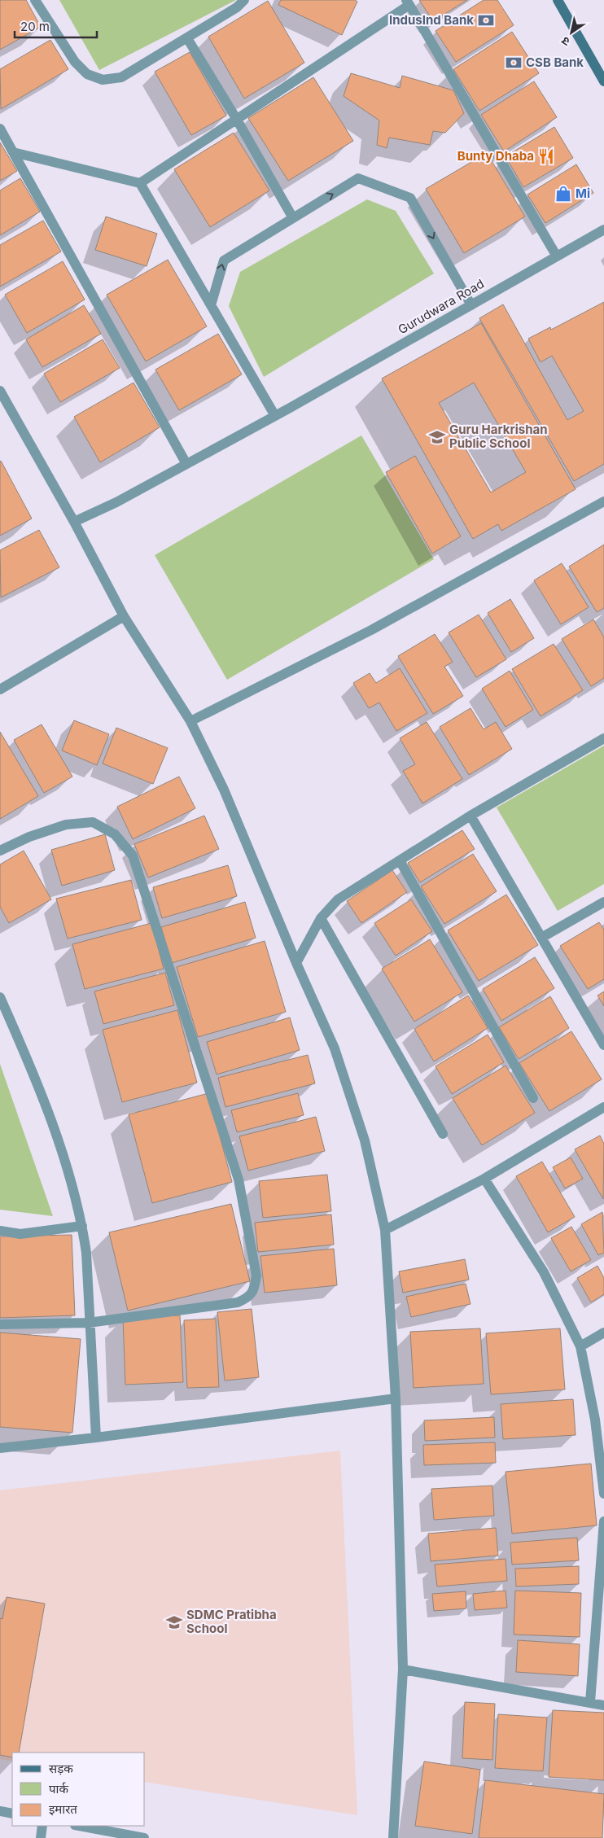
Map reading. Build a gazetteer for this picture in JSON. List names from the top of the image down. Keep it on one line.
{"streets":{"street":["Gurudwara Road"]},"places":{"bank":["IndusInd Bank","CSB Bank"],"restaurant":["Bunty Dhaba"],"shop":["Mi"],"school or university":["Guru Harkrishan Public School","SDMC Pratibha School"]},"legend":["सड़क","पार्क","इमारत"],"scale_bar":"20 m","north":"bottom left"}
